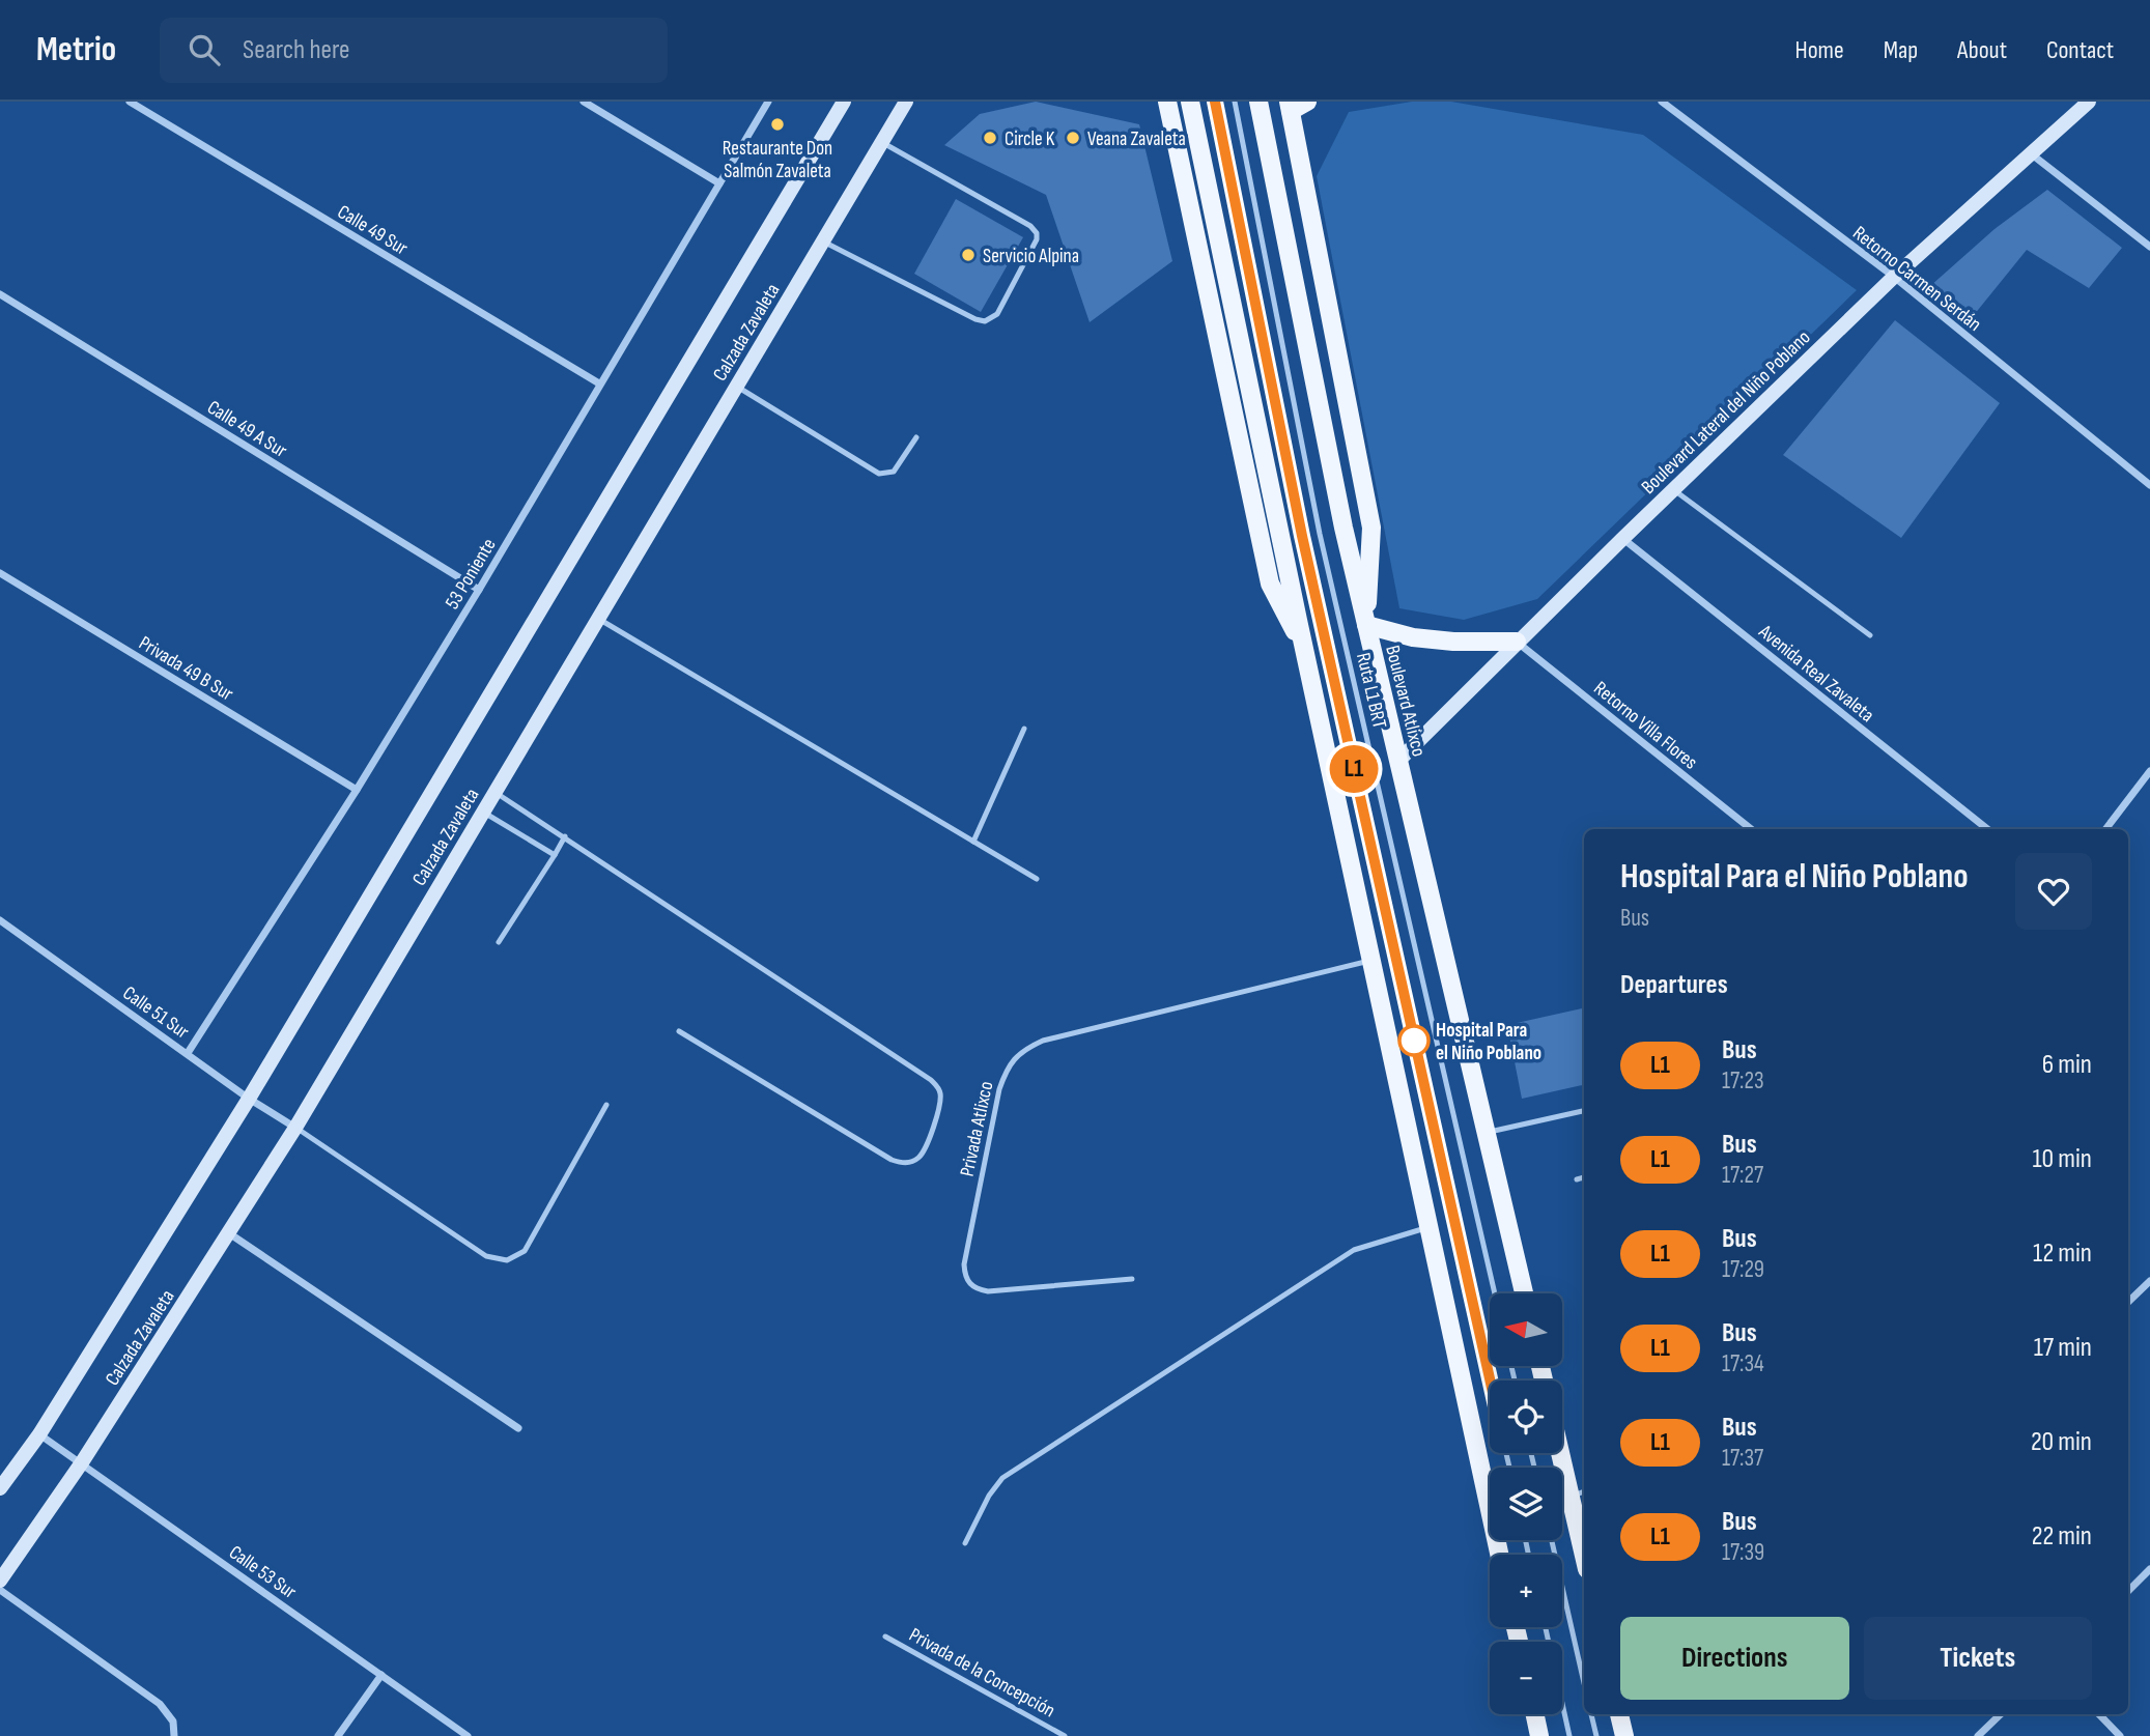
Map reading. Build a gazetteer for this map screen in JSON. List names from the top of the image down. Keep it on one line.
{"streets":{"main road":["Calzada Zavaleta","Boulevard Lateral del Niño Poblano","Boulevard Atlixco"],"street":["Calle 49 Sur","Retorno Carmen Serdán","Calle 49 A Sur","53 Poniente","Privada 49 B Sur","Avenida Real Zavaleta","Retorno Villa Flores","Calle 51 Sur","Calle 53 Sur"],"lane":["Ruta L1 BRT","Privada Atlixco","Privada de la Concepción"]},"crossings":[["Calle 49 Sur","53 Poniente"],["Retorno Carmen Serdán","Boulevard Lateral del Niño Poblano"],["Calzada Zavaleta","Calle 51 Sur"],["Calzada Zavaleta","Calle 53 Sur"],["Boulevard Lateral del Niño Poblano","Avenida Real Zavaleta"],["Boulevard Lateral del Niño Poblano","Boulevard Atlixco"],["Boulevard Lateral del Niño Poblano","Retorno Villa Flores"],["Calle 49 A Sur","53 Poniente"],["53 Poniente","Privada 49 B Sur"],["53 Poniente","Calle 51 Sur"]],"places":["Restaurante Don Salmón Zavaleta","Circle K","Veana Zavaleta","Servicio Alpina","Hospital Para el Niño Poblano"],"lines":["bus line L1"],"north":"left","page":{"header":"Metrio","search":"Search here","nav":["Home","Map","About","Contact"],"on_map":"L1","heading":[["Hospital Para el Niño Poblano","Bus"],"Departures"],"list":[{"mark":"L1","name":"Bus","note":"17:23","value":"6 min"},{"mark":"L1","name":"Bus","note":"17:27","value":"10 min"},{"mark":"L1","name":"Bus","note":"17:29","value":"12 min"},{"mark":"L1","name":"Bus","note":"17:34","value":"17 min"},{"mark":"L1","name":"Bus","note":"17:37","value":"20 min"},{"mark":"L1","name":"Bus","note":"17:39","value":"22 min"}],"map_buttons":["+","−"],"buttons":["Directions","Tickets"]}}
